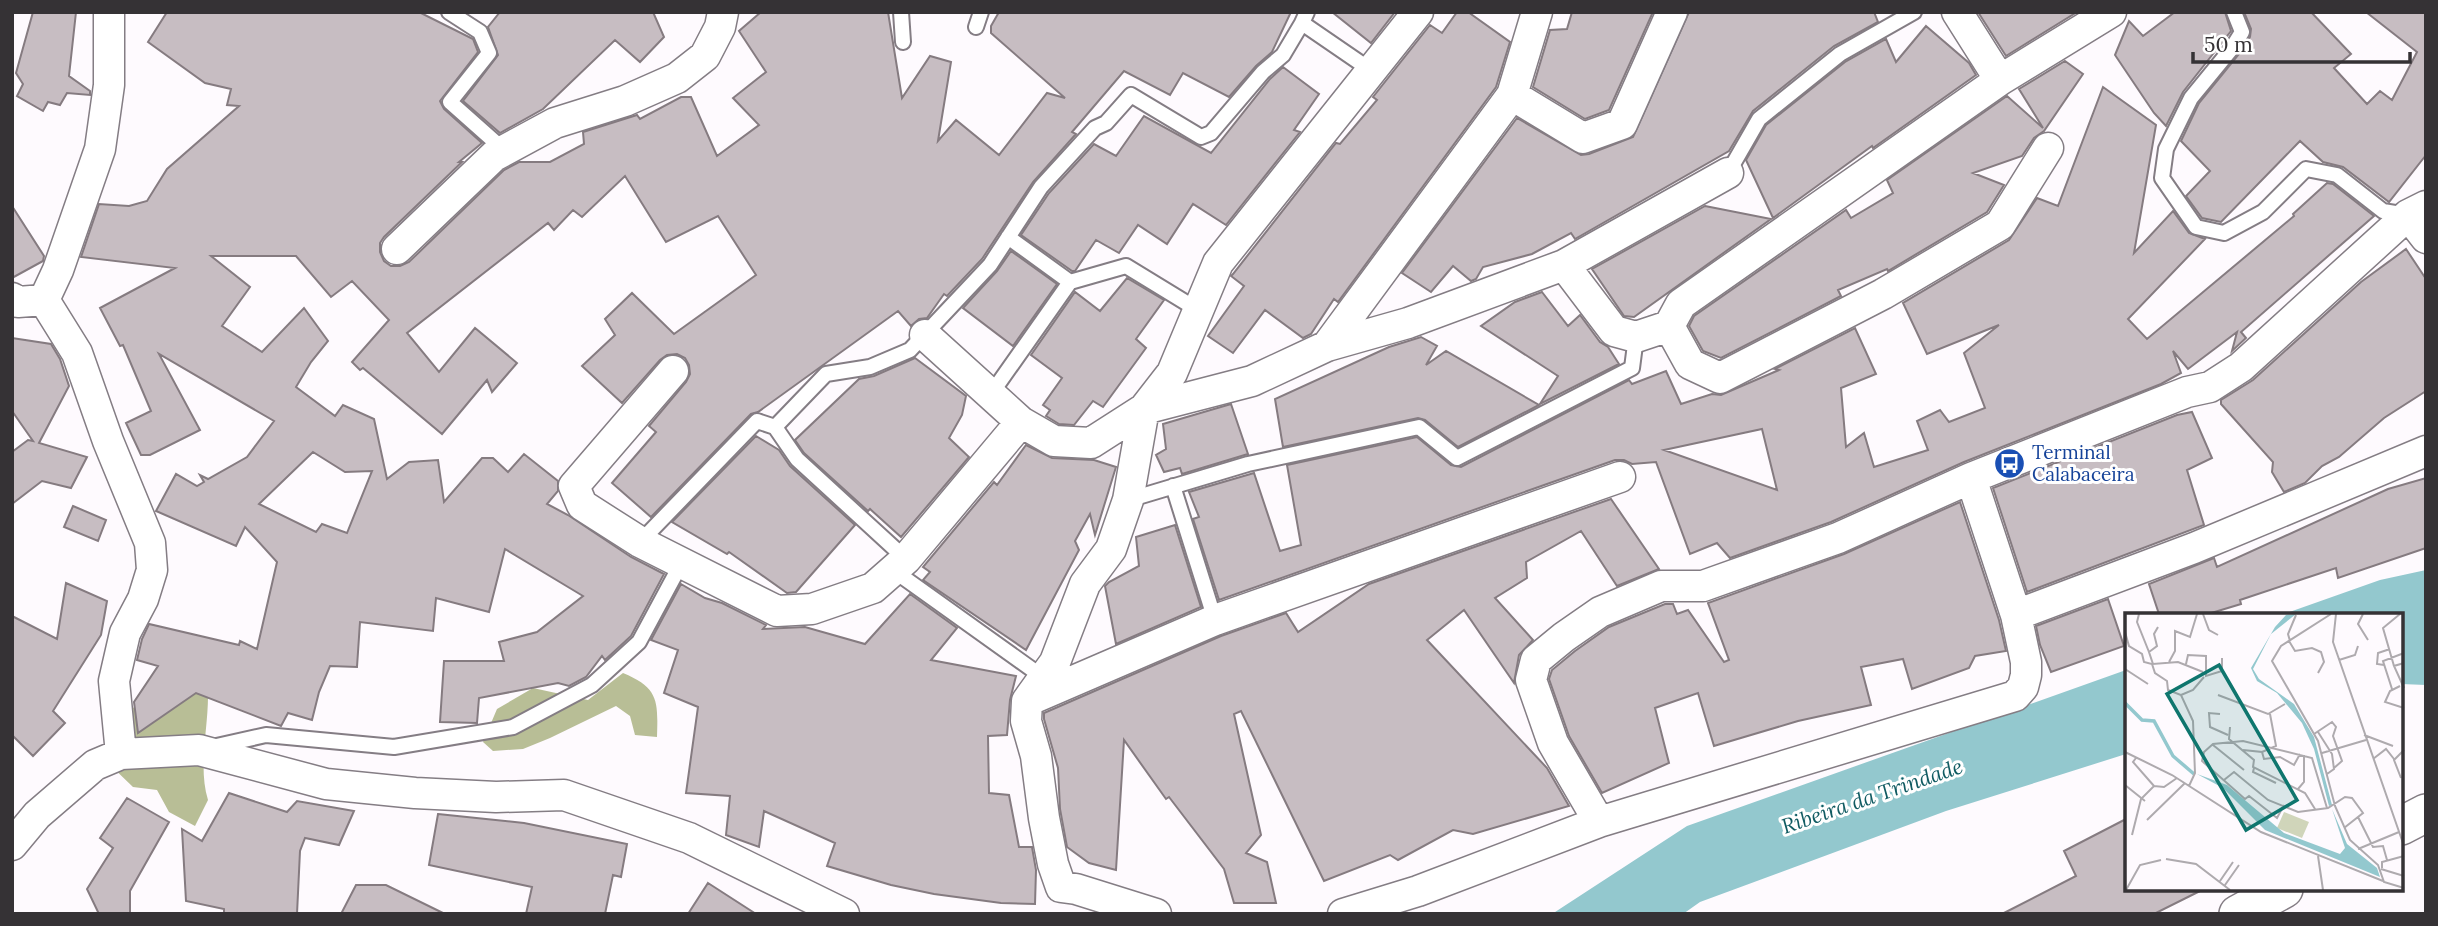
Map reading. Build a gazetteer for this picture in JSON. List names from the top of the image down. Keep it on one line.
{"water":["Ribeira da Trindade"],"places":{"bus stop":["Terminal Calabaceira"]},"scale_bar":"50 m"}
